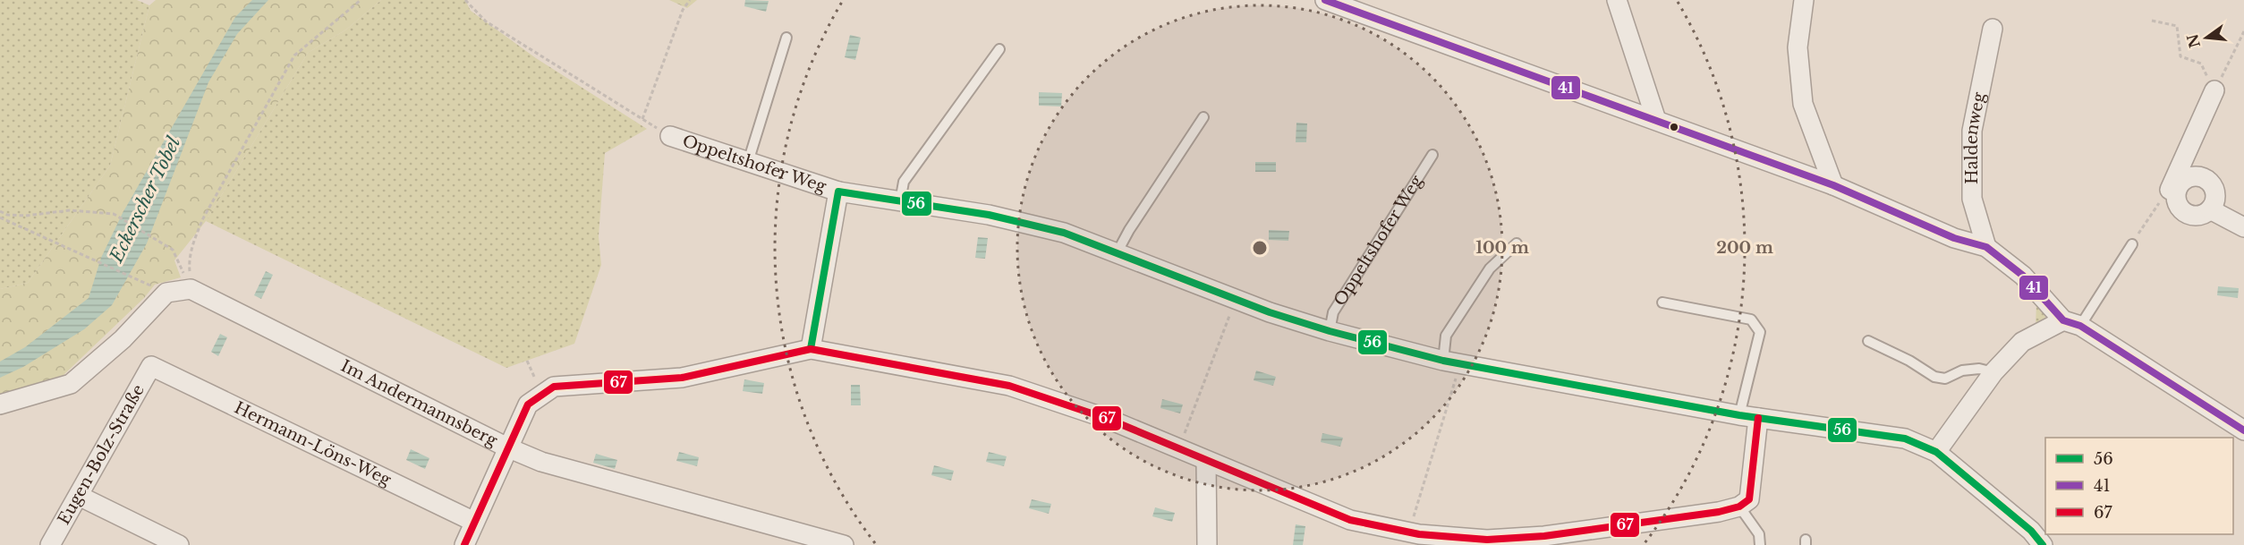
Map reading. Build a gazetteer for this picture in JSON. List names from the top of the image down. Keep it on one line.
{"streets":{"street":["Haldenweg","Oppeltshofer Weg","Im Andermannsberg","Hermann-Löns-Weg","Eugen-Bolz-Straße"]},"crossings":[["Hermann-Löns-Weg","Eugen-Bolz-Straße"]],"water":["Eckerscher Tobel"],"lines":["transit line 41","transit line 56","transit line 67"],"legend":["56","41","67"],"north":"left","rings":["100 m","200 m"]}
